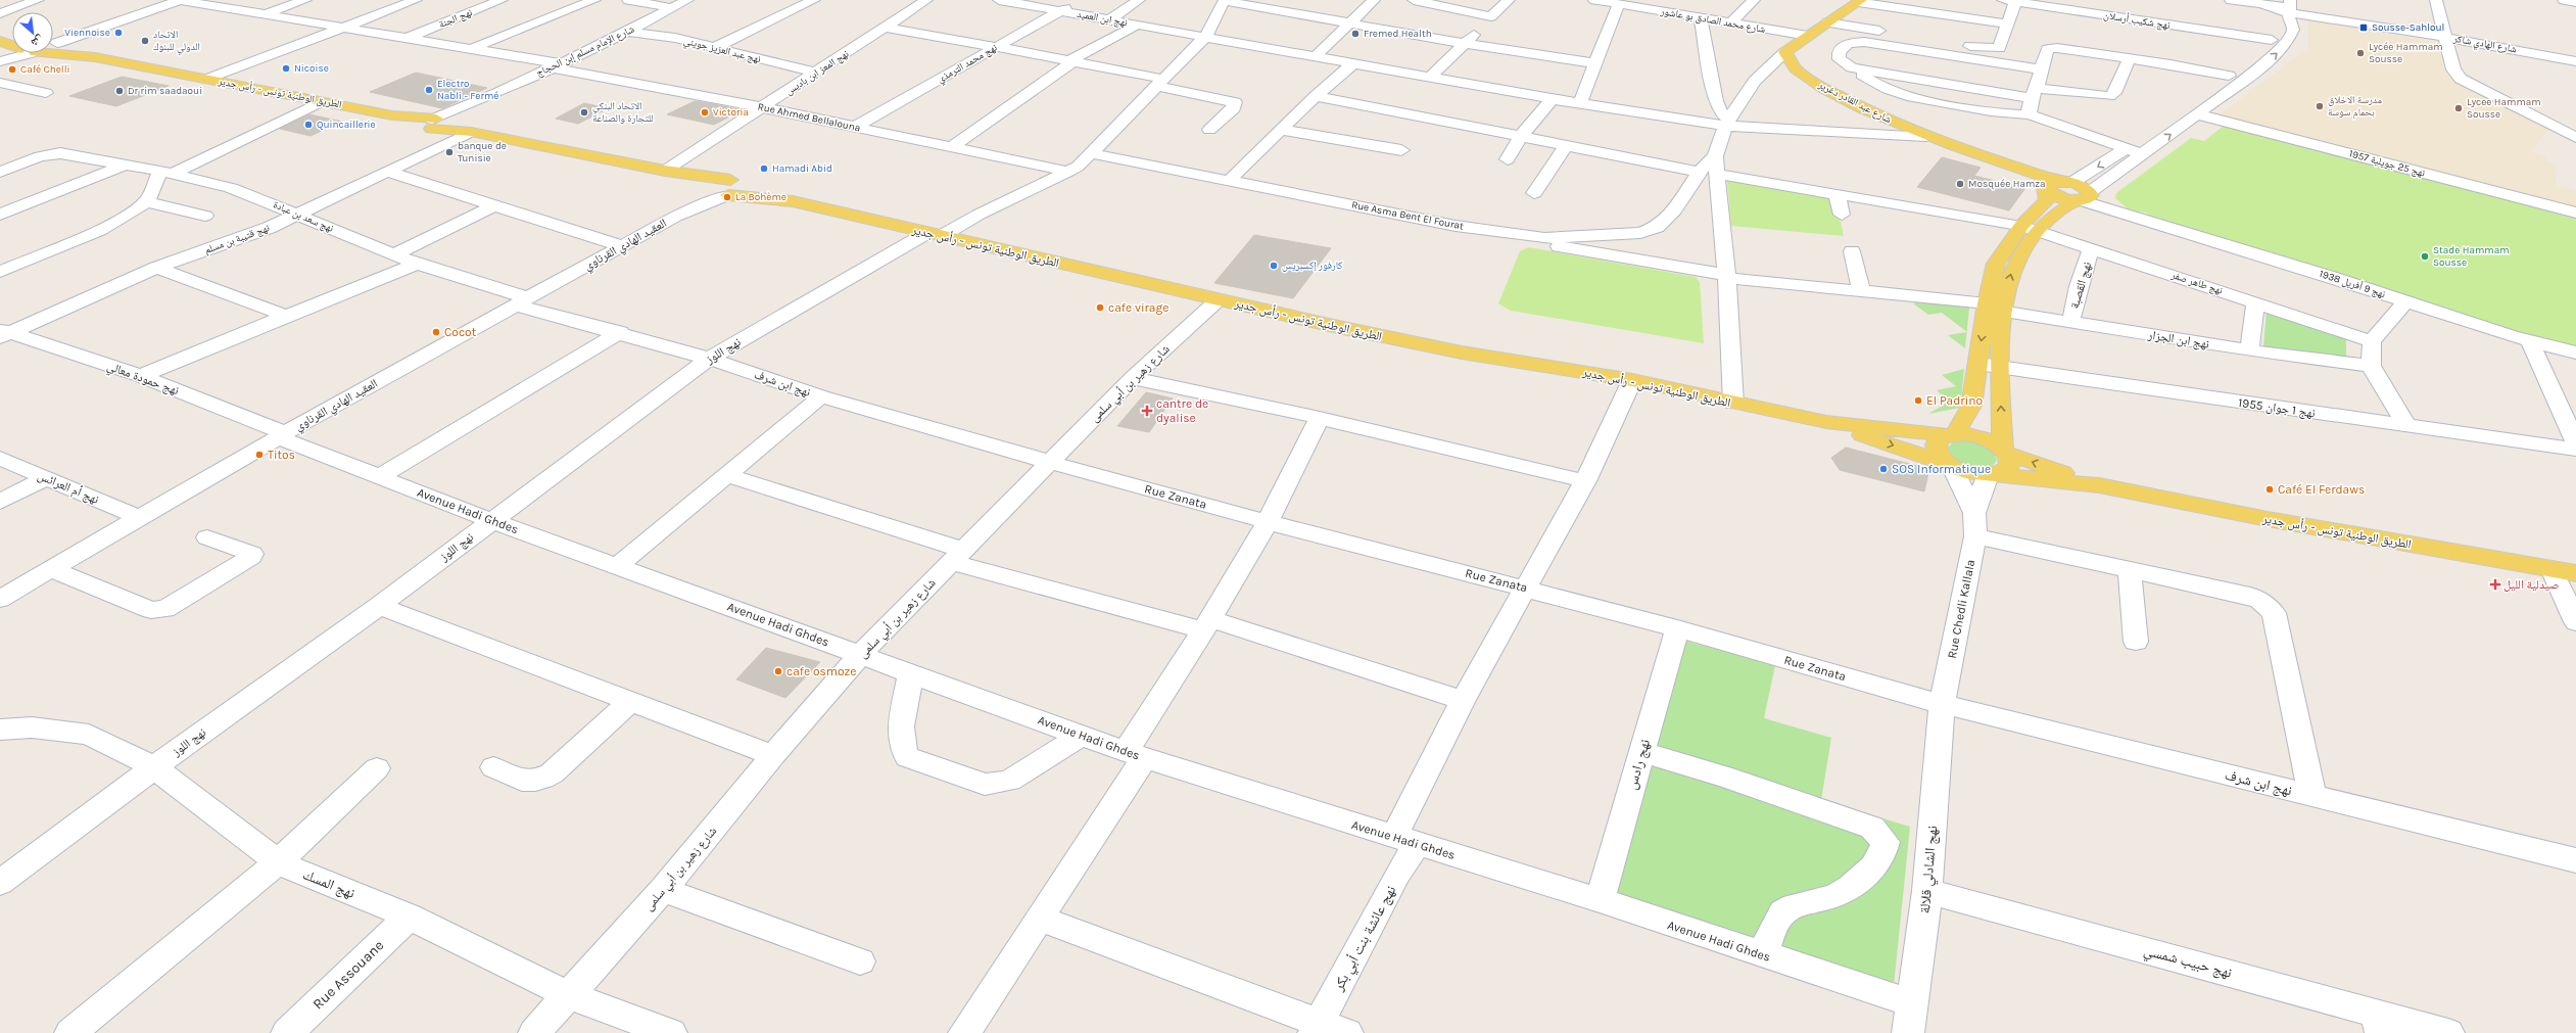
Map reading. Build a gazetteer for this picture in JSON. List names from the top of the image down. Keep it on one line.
{"streets":{"main road":["الطريق الوطنية تونس - رأس جدير","شارع عبد القادر دغرير"],"street":["نهج الجنة","نهج ابن العميد","شارع محمد الصادق بو عاشور","نهج شكيب أرسلان","شارع الهادي شاكر","نهج عبد العزيز جويني","شارع اﻹمام مسلم إبن الحجاج","نهج محمد الترمذي","نهج المعز ابن باديس","Rue Ahmed Bellalouna","نهج 25 جويلية 1957","Rue Asma Bent El Fourat","نهج سعد بن عبادة","نهج قتيبة بن مسلم","العقيد الهادي القرناوي","نهج طاهر صفر","نهج 9 أفريل 1938","نهج القصبة","نهج ابن الجزار","نهج اللوز","نهج حمودة معالي","نهج ابن شرف","شارع زهير بن أبي سلمى","نهج 1 جوان 1955","نهج أم العرائس","Rue Zanata","Avenue Hadi Ghdes","Rue Chedli Kallala","نهج رادس","نهج الشادلي قلالة","نهج المسك","نهج عائشة بنت أبي بكر","نهج حبيب شمسي","Rue Assouane"]},"crossings":[["نهج الجنة","Rue Ahmed Bellalouna"],["نهج ابن العميد","نهج محمد الترمذي"],["نهج ابن العميد","شارع عبد القادر دغرير"],["نهج ابن العميد","نهج اللوز"],["نهج عبد العزيز جويني","شارع اﻹمام مسلم إبن الحجاج"],["نهج عبد العزيز جويني","نهج المعز ابن باديس"],["شارع اﻹمام مسلم إبن الحجاج","الطريق الوطنية تونس - رأس جدير"],["شارع اﻹمام مسلم إبن الحجاج","Rue Ahmed Bellalouna"],["نهج محمد الترمذي","Rue Ahmed Bellalouna"],["نهج المعز ابن باديس","الطريق الوطنية تونس - رأس جدير"],["نهج المعز ابن باديس","Rue Ahmed Bellalouna"],["الطريق الوطنية تونس - رأس جدير","نهج قتيبة بن مسلم"],["الطريق الوطنية تونس - رأس جدير","نهج اللوز"],["الطريق الوطنية تونس - رأس جدير","شارع زهير بن أبي سلمى"],["الطريق الوطنية تونس - رأس جدير","Rue Chedli Kallala"],["الطريق الوطنية تونس - رأس جدير","نهج عائشة بنت أبي بكر"],["شارع عبد القادر دغرير","نهج 9 أفريل 1938"],["Rue Ahmed Bellalouna","نهج اللوز"],["Rue Asma Bent El Fourat","نهج ابن الجزار"],["Rue Asma Bent El Fourat","نهج اللوز"],["نهج سعد بن عبادة","نهج قتيبة بن مسلم"],["نهج سعد بن عبادة","العقيد الهادي القرناوي"],["نهج سعد بن عبادة","نهج ابن شرف"],["نهج قتيبة بن مسلم","نهج حمودة معالي"],["العقيد الهادي القرناوي","نهج حمودة معالي"],["العقيد الهادي القرناوي","نهج ابن شرف"],["العقيد الهادي القرناوي","نهج أم العرائس"],["العقيد الهادي القرناوي","Avenue Hadi Ghdes"],["نهج طاهر صفر","نهج القصبة"],["نهج القصبة","نهج ابن الجزار"],["نهج اللوز","نهج ابن شرف"],["نهج اللوز","Avenue Hadi Ghdes"],["نهج اللوز","نهج المسك"],["نهج حمودة معالي","Avenue Hadi Ghdes"],["نهج ابن شرف","شارع زهير بن أبي سلمى"],["نهج ابن شرف","Rue Zanata"],["نهج ابن شرف","Rue Chedli Kallala"],["نهج ابن شرف","نهج الشادلي قلالة"],["شارع زهير بن أبي سلمى","Rue Zanata"],["شارع زهير بن أبي سلمى","Avenue Hadi Ghdes"],["شارع زهير بن أبي سلمى","نهج المسك"],["Rue Zanata","Rue Chedli Kallala"],["Rue Zanata","نهج رادس"],["Rue Zanata","نهج الشادلي قلالة"],["Rue Zanata","نهج عائشة بنت أبي بكر"],["Avenue Hadi Ghdes","نهج رادس"],["Avenue Hadi Ghdes","نهج الشادلي قلالة"],["Avenue Hadi Ghdes","نهج عائشة بنت أبي بكر"],["Rue Chedli Kallala","نهج الشادلي قلالة"],["نهج الشادلي قلالة","نهج حبيب شمسي"],["نهج المسك","Rue Assouane"]],"places":{"transit":["Sousse-Sahloul"],"other":["Viennoise","Fremed Health","الاتحاد الدولي للبنوك","Lycée Hammam Sousse","Nicoise","Café Chelli","Electro Nabli - Fermé","Dr rim saadaoui","مدرسة الاخلاق بحمام سوسة","Lycee Hammam Sousse","الاتحاد البنكي للتجارة والصناعة","Victoria","Quincaillerie","banque de Tunisie","Hamadi Abid","Mosquée Hamza","La Bohème","Stade Hammam Sousse","كارفور إكسبريس","cafe virage","Cocot","El Padrino","Titos","SOS Informatique","Café El Ferdaws","cafe osmoze"],"health":["cantre de dyalise","صيدلية الليل"]},"north":"bottom right"}
